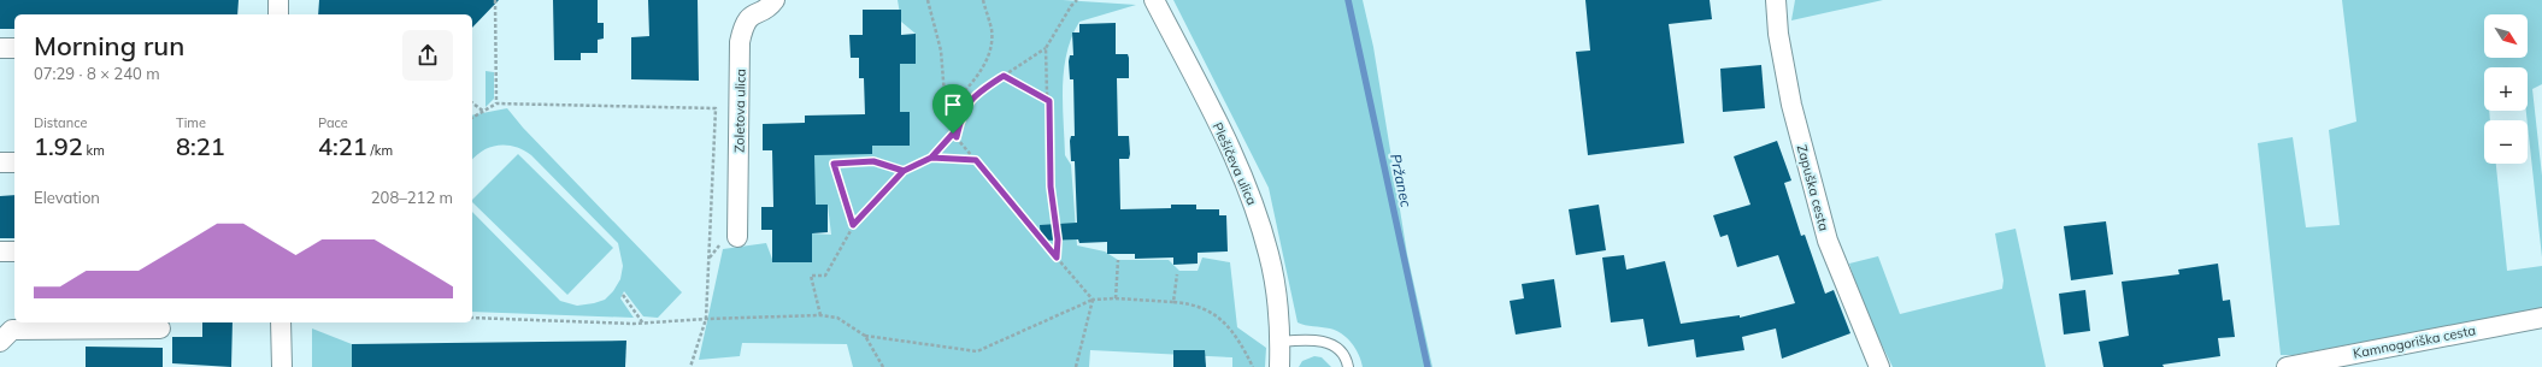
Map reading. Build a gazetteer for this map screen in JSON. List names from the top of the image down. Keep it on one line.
{"streets":{"street":["Zoletova ulica","Plešičeva ulica","Zapuška cesta","Kamnogoriška cesta"]},"water":["Pržanec"],"north":"bottom right","page":{"map_buttons":["+","−"],"heading":["Morning run","07:29 · 8 × 240 m"],"stats":[["Distance","1.92 km"],["Time","8:21"],["Pace","4:21 /km"]],"chart":["Elevation","208–212 m"]}}
